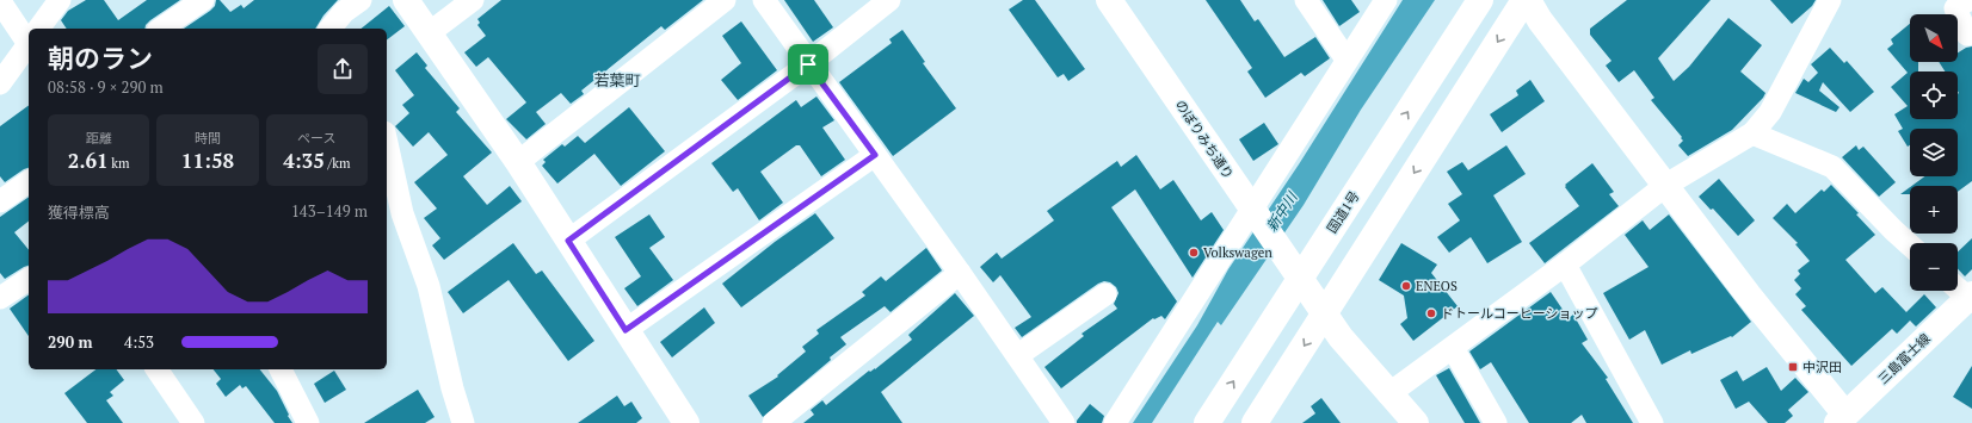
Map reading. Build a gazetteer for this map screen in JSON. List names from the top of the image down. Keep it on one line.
{"streets":{"main road":["のぼりみち通り","国道1号","三島富士線"]},"crossings":[["のぼりみち通り","国道1号"]],"districts":["若葉町"],"water":["新中川"],"places":{"other":["Volkswagen","ENEOS","ドトールコーヒーショップ"],"transit":["中沢田"]},"north":"bottom right","page":{"map_buttons":["+","−"],"heading":["朝のラン","08:58 · 9 × 290 m"],"stats":[["距離","2.61 km"],["時間","11:58"],["ペース","4:35 /km"]],"chart":["獲得標高","143–149 m"],"list":[{"name":"290 m","note":"4:53"}]}}
